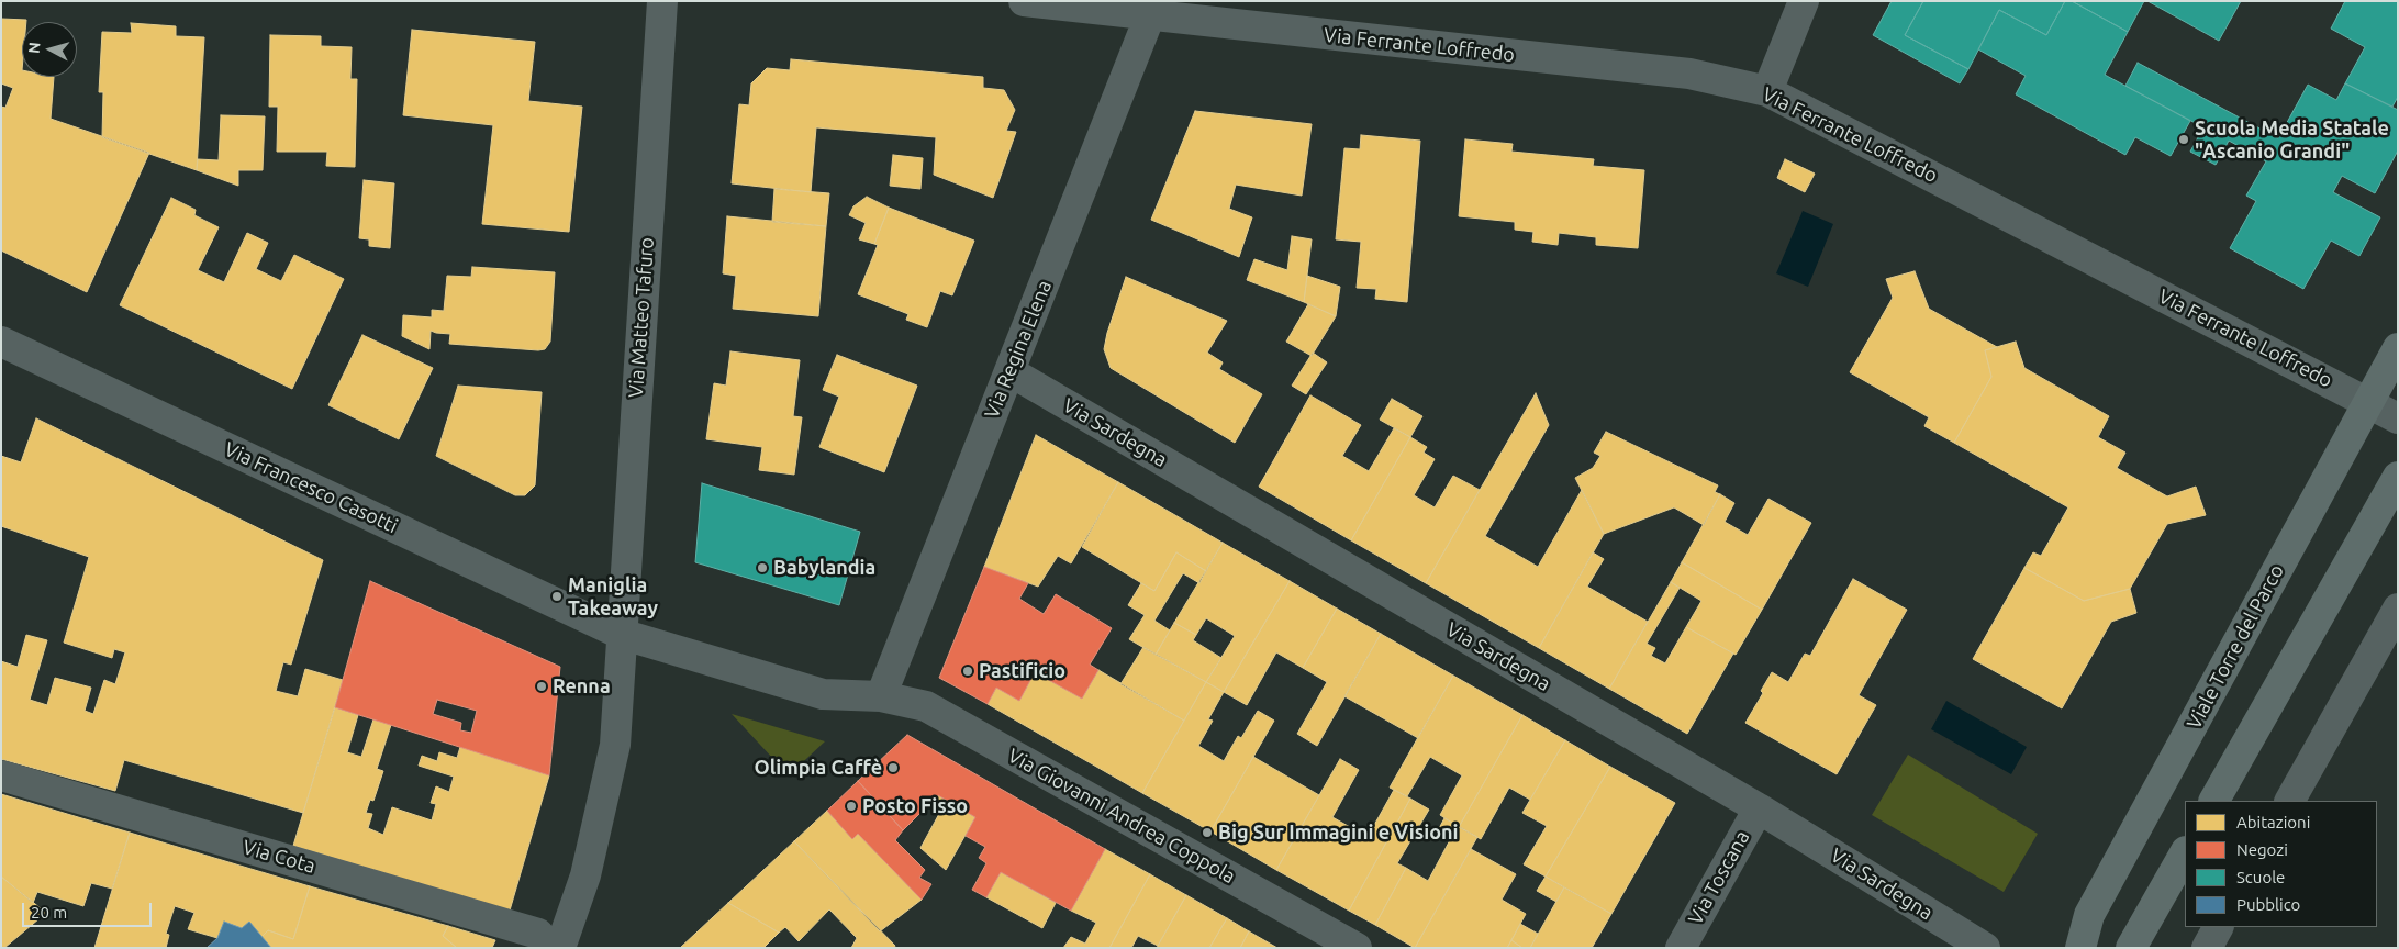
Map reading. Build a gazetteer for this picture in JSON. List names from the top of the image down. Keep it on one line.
{"streets":{"street":["Via Ferrante Loffredo","Via Matteo Tafuro","Via Regina Elena","Via Sardegna","Via Francesco Casotti","Viale Torre del Parco","Via Giovanni Andrea Coppola","Via Cota","Via Toscana"]},"crossings":[["Via Ferrante Loffredo","Via Regina Elena"],["Via Ferrante Loffredo","Viale Torre del Parco"],["Via Matteo Tafuro","Via Francesco Casotti"],["Via Regina Elena","Via Sardegna"],["Via Regina Elena","Via Francesco Casotti"],["Via Regina Elena","Via Giovanni Andrea Coppola"],["Via Sardegna","Via Toscana"],["Via Francesco Casotti","Via Giovanni Andrea Coppola"]],"places":["Scuola Media Statale \"Ascanio Grandi\"","Babylandia","Maniglia Takeaway","Pastificio","Renna","Olimpia Caffè","Posto Fisso","Big Sur Immagini e Visioni"],"legend":["Abitazioni","Negozi","Scuole","Pubblico"],"scale_bar":"20 m","north":"left"}
